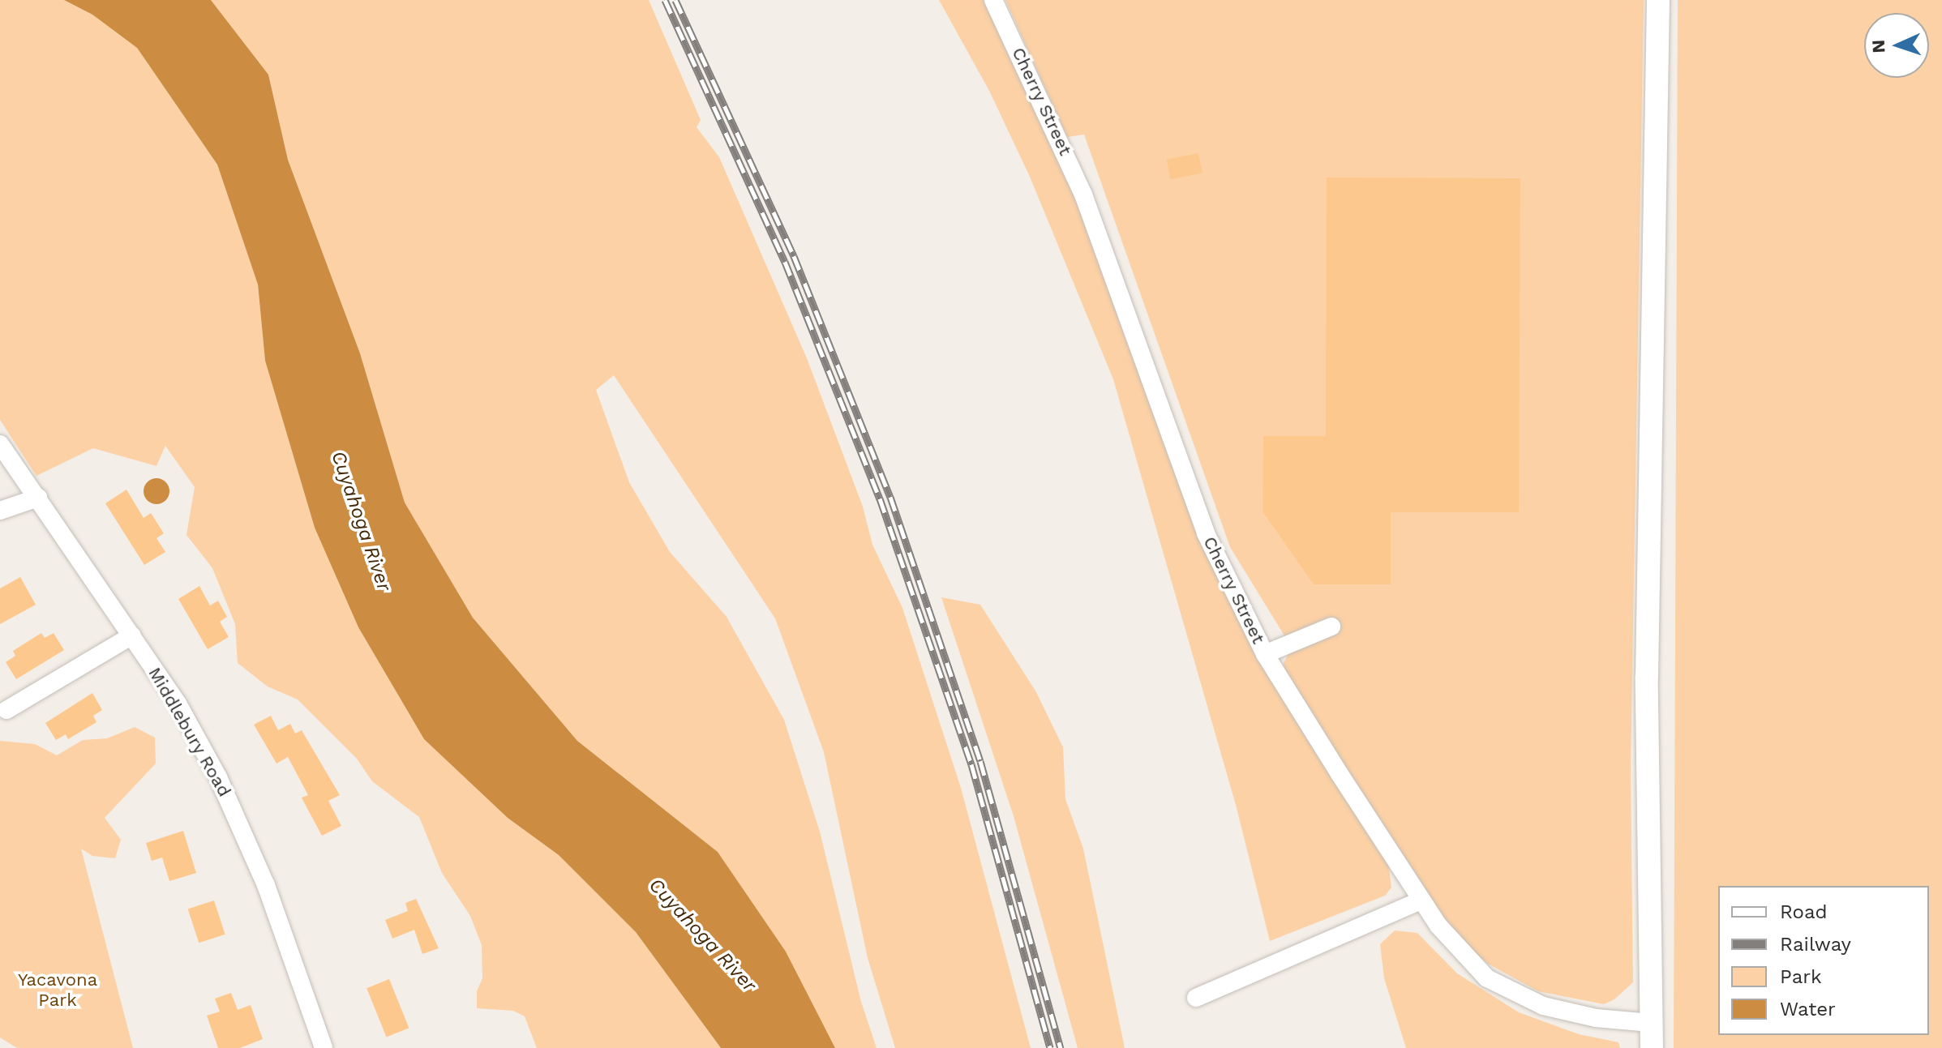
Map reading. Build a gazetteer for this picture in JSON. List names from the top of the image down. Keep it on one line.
{"streets":{"street":["Cherry Street","Middlebury Road"]},"water":["Cuyahoga River"],"parks":["Yacavona Park"],"legend":["Road","Railway","Park","Water"],"north":"left"}
